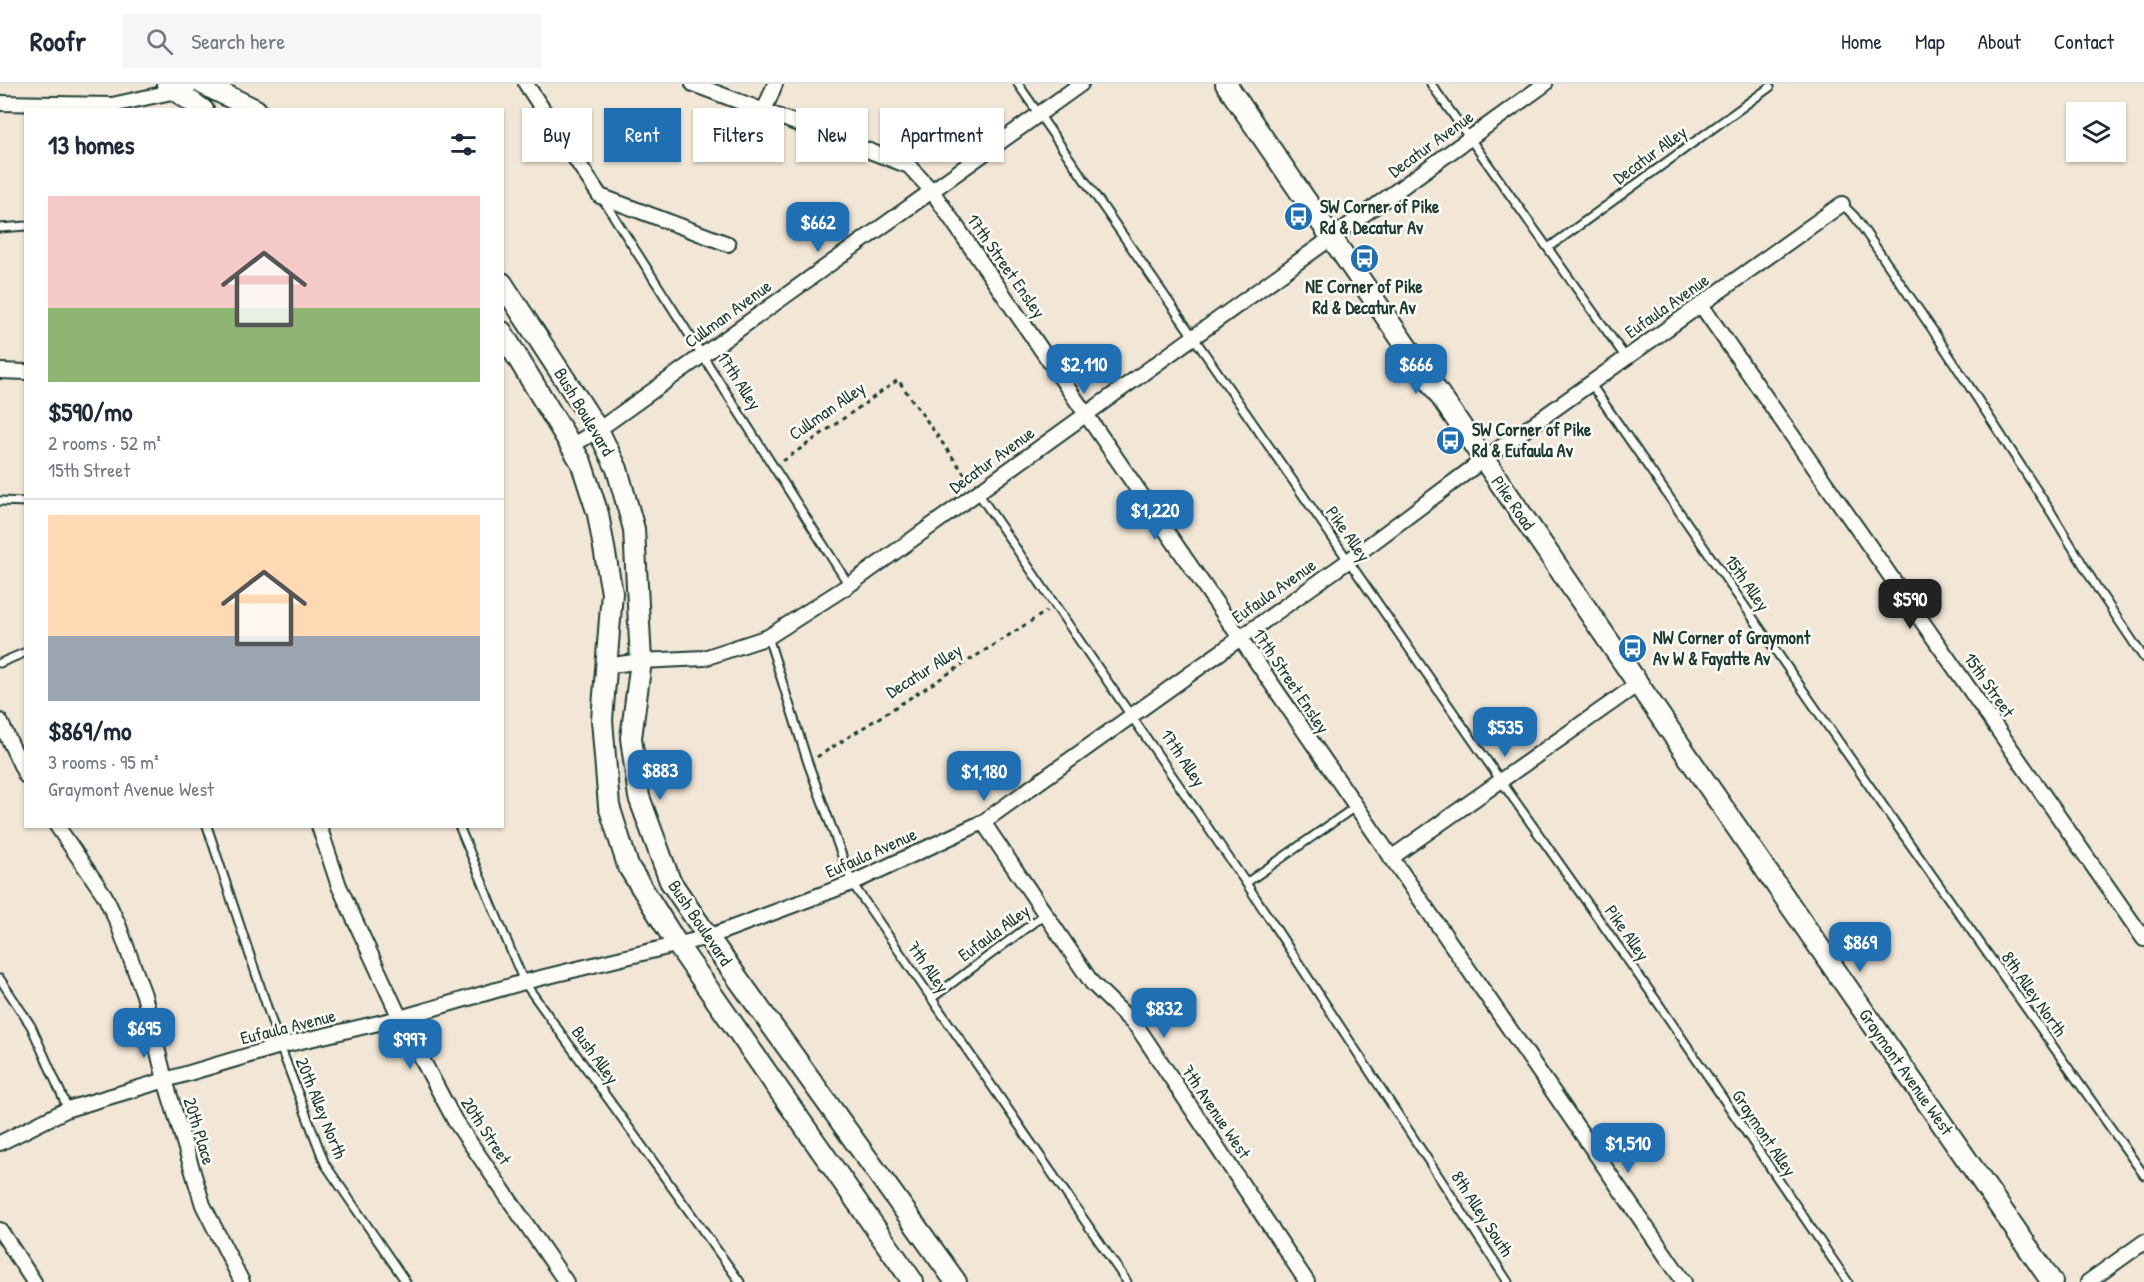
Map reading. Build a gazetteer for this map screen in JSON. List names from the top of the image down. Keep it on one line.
{"streets":{"main road":["Bush Boulevard","Pike Road","Graymont Avenue West"],"street":["Decatur Avenue","17th Street Ensley","Eufaula Avenue","Cullman Avenue","17th Alley","15th Street","7th Avenue West","20th Place","20th Street"],"lane":["Decatur Alley","Pike Alley","15th Alley","Eufaula Alley","7th Alley","8th Alley North","Bush Alley","20th Alley North","Graymont Alley","8th Alley South"],"path":["Cullman Alley"]},"crossings":[["Decatur Avenue","17th Street Ensley"],["Decatur Avenue","17th Alley"],["Decatur Avenue","Cullman Alley"],["Decatur Avenue","Bush Boulevard"],["Decatur Avenue","Pike Road"],["Decatur Avenue","Pike Alley"],["Decatur Avenue","7th Alley"],["Decatur Alley","17th Alley"],["Decatur Alley","7th Alley"],["17th Street Ensley","Eufaula Avenue"],["17th Street Ensley","Cullman Avenue"],["Eufaula Avenue","17th Alley"],["Eufaula Avenue","Bush Boulevard"],["Eufaula Avenue","Pike Road"],["Eufaula Avenue","Pike Alley"],["Eufaula Avenue","15th Alley"],["Eufaula Avenue","15th Street"],["Eufaula Avenue","7th Alley"],["Eufaula Avenue","Bush Alley"],["Eufaula Avenue","20th Alley North"],["Eufaula Avenue","7th Avenue West"],["Eufaula Avenue","20th Place"],["Eufaula Avenue","20th Street"],["Cullman Avenue","17th Alley"],["Cullman Avenue","Bush Boulevard"],["Cullman Avenue","Pike Alley"],["17th Alley","Cullman Alley"],["17th Alley","8th Alley South"],["Pike Road","Graymont Avenue West"],["Pike Alley","Graymont Alley"],["15th Alley","8th Alley North"],["Eufaula Alley","7th Alley"],["Eufaula Alley","7th Avenue West"]],"places":{"bus stop":["SW Corner of Pike Rd & Decatur Av","NE Corner of Pike Rd & Decatur Av","SW Corner of Pike Rd & Eufaula Av","NW Corner of Graymont Av W & Fayatte Av"]},"page":{"header":"Roofr","search":"Search here","nav":["Home","Map","About","Contact"],"chip":["Buy","Rent","Filters","New","Apartment"],"heading":"13 homes","list":[{"name":"$590/mo","note":"2 rooms · 52 m² · 15th Street"},{"name":"$869/mo","note":"3 rooms · 95 m² · Graymont Avenue West"}],"price":["$662","$2,110","$666","$1,220","$590","$535","$883","$1,180","$869","$832","$695","$997","$1,510"]}}
